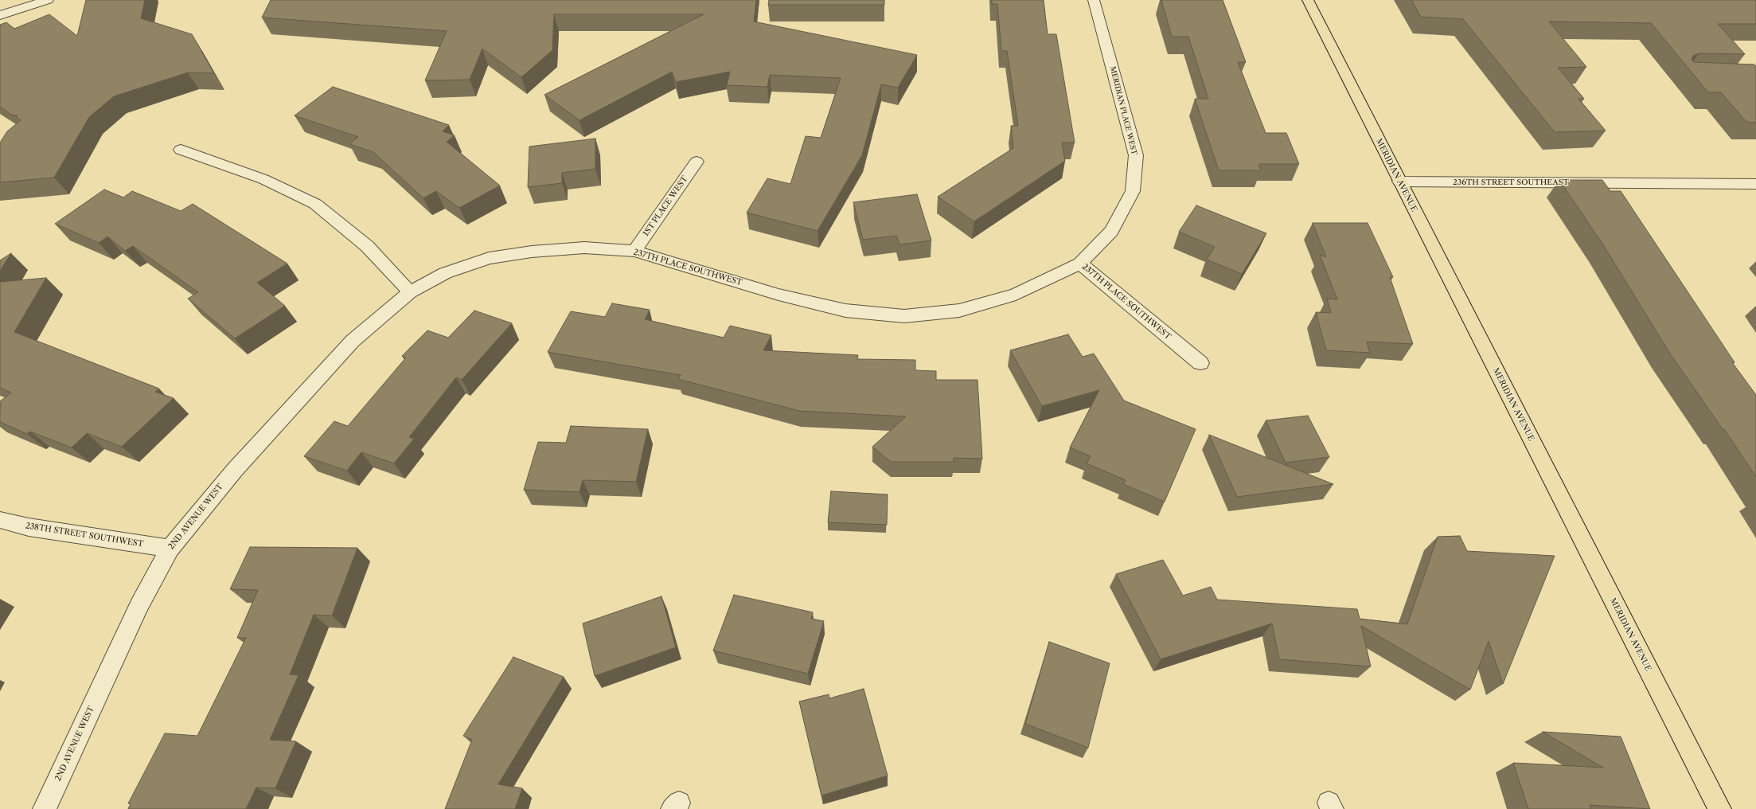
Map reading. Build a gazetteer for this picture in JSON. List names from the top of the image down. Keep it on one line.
{"streets":{"main road":["MERIDIAN AVENUE"],"street":["MERIDIAN PLACE WEST","236TH STREET SOUTHEAST","1ST PLACE WEST","237TH PLACE SOUTHWEST","2ND AVENUE WEST","238TH STREET SOUTHWEST"]},"crossings":[["MERIDIAN PLACE WEST","237TH PLACE SOUTHWEST"],["MERIDIAN AVENUE","236TH STREET SOUTHEAST"],["1ST PLACE WEST","237TH PLACE SOUTHWEST"],["237TH PLACE SOUTHWEST","2ND AVENUE WEST"],["2ND AVENUE WEST","238TH STREET SOUTHWEST"]]}
